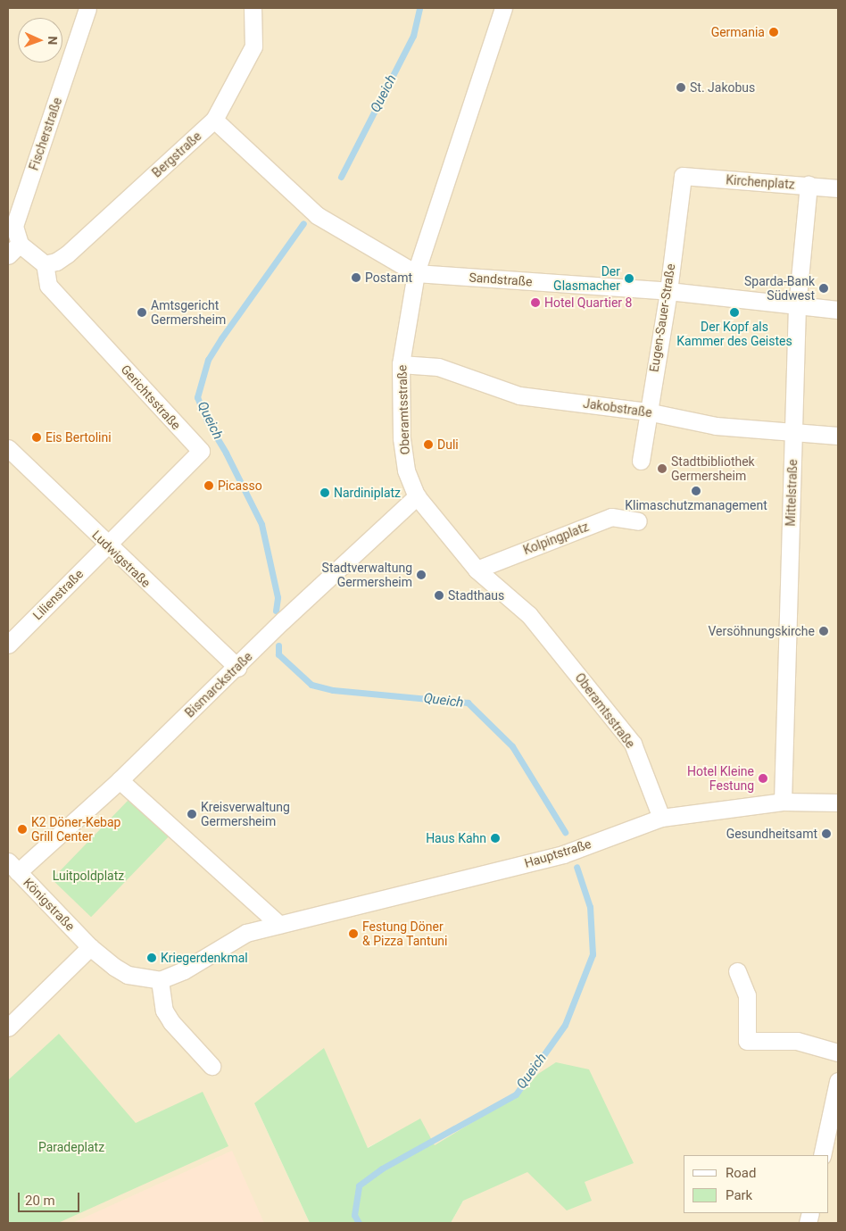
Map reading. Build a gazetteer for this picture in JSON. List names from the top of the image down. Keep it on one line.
{"streets":{"street":["Fischerstraße","Bergstraße","Kirchenplatz","Sandstraße","Eugen-Sauer-Straße","Gerichtsstraße","Jakobstraße","Oberamtsstraße","Mittelstraße","Kolpingplatz","Ludwigstraße","Lilienstraße","Bismarckstraße","Hauptstraße","Königstraße"]},"crossings":[["Bergstraße","Sandstraße"],["Bergstraße","Gerichtsstraße"],["Kirchenplatz","Eugen-Sauer-Straße"],["Kirchenplatz","Mittelstraße"],["Sandstraße","Eugen-Sauer-Straße"],["Sandstraße","Oberamtsstraße"],["Sandstraße","Mittelstraße"],["Eugen-Sauer-Straße","Jakobstraße"],["Gerichtsstraße","Ludwigstraße"],["Gerichtsstraße","Lilienstraße"],["Jakobstraße","Oberamtsstraße"],["Jakobstraße","Mittelstraße"],["Oberamtsstraße","Kolpingplatz"],["Oberamtsstraße","Bismarckstraße"],["Oberamtsstraße","Hauptstraße"],["Mittelstraße","Hauptstraße"],["Ludwigstraße","Lilienstraße"],["Ludwigstraße","Bismarckstraße"],["Bismarckstraße","Königstraße"]],"water":["Queich"],"parks":["Luitpoldplatz","Paradeplatz"],"places":["Germania","St. Jakobus","Postamt","Der Glasmacher","Sparda-Bank Südwest","Hotel Quartier 8","Amtsgericht Germersheim","Der Kopf als Kammer des Geistes","Eis Bertolini","Duli","Stadtbibliothek Germersheim","Picasso","Klimaschutzmanagement","Nardiniplatz","Stadtverwaltung Germersheim","Stadthaus","Versöhnungskirche","Hotel Kleine Festung","Kreisverwaltung Germersheim","K2 Döner-Kebap Grill Center","Gesundheitsamt","Haus Kahn","Festung Döner & Pizza Tantuni","Kriegerdenkmal"],"legend":["Road","Park"],"scale_bar":"20 m","north":"right"}
